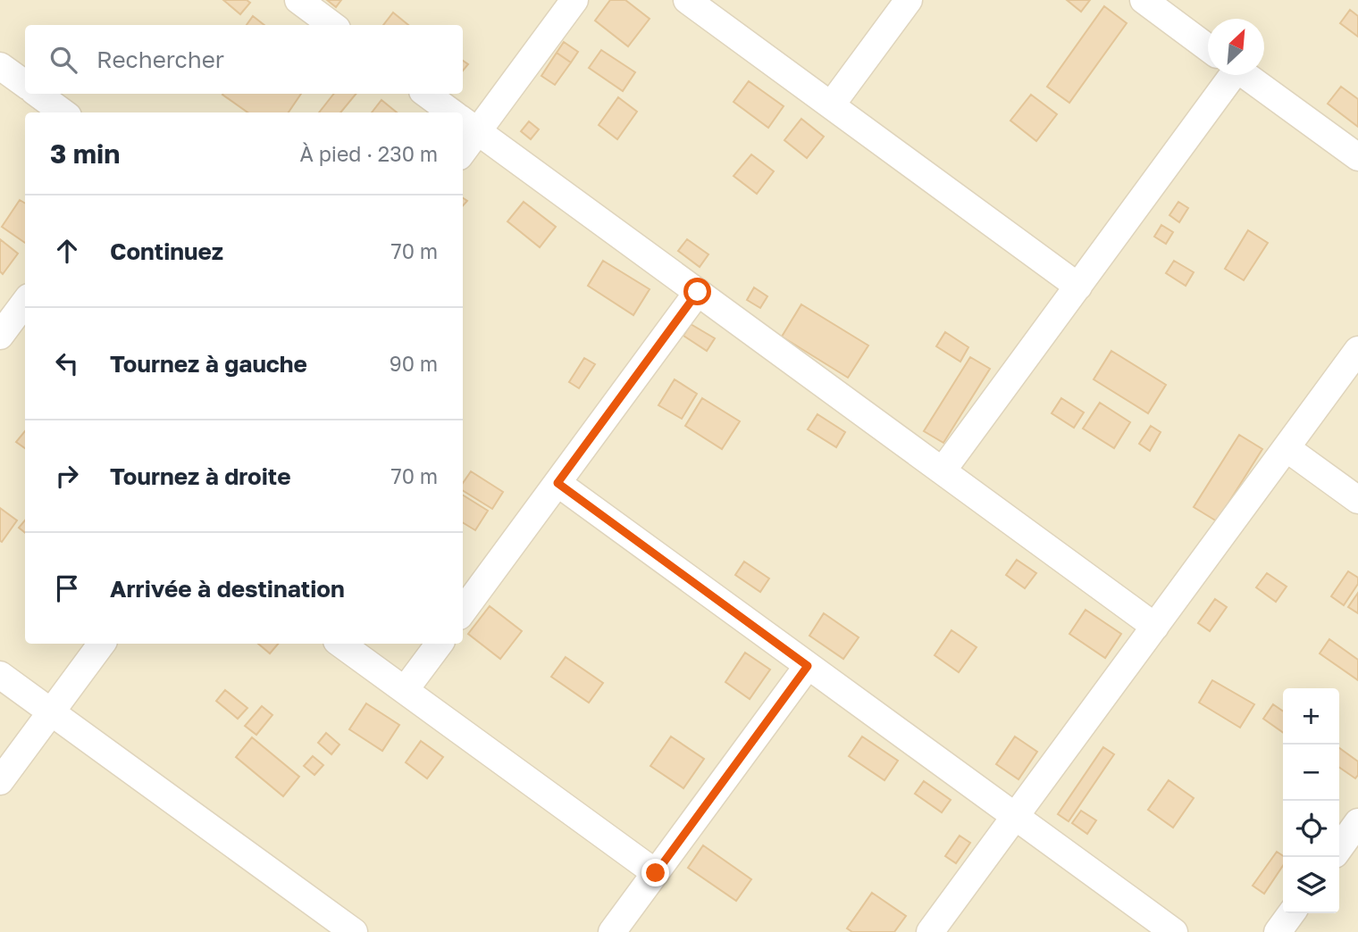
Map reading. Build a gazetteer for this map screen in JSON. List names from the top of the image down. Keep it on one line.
{"north":"top right","page":{"search":"Rechercher","heading":["3 min","À pied · 230 m"],"list":[["Continuez","70 m"],["Tournez à gauche","90 m"],["Tournez à droite","70 m"],"Arrivée à destination"],"map_buttons":["+","−"]}}
